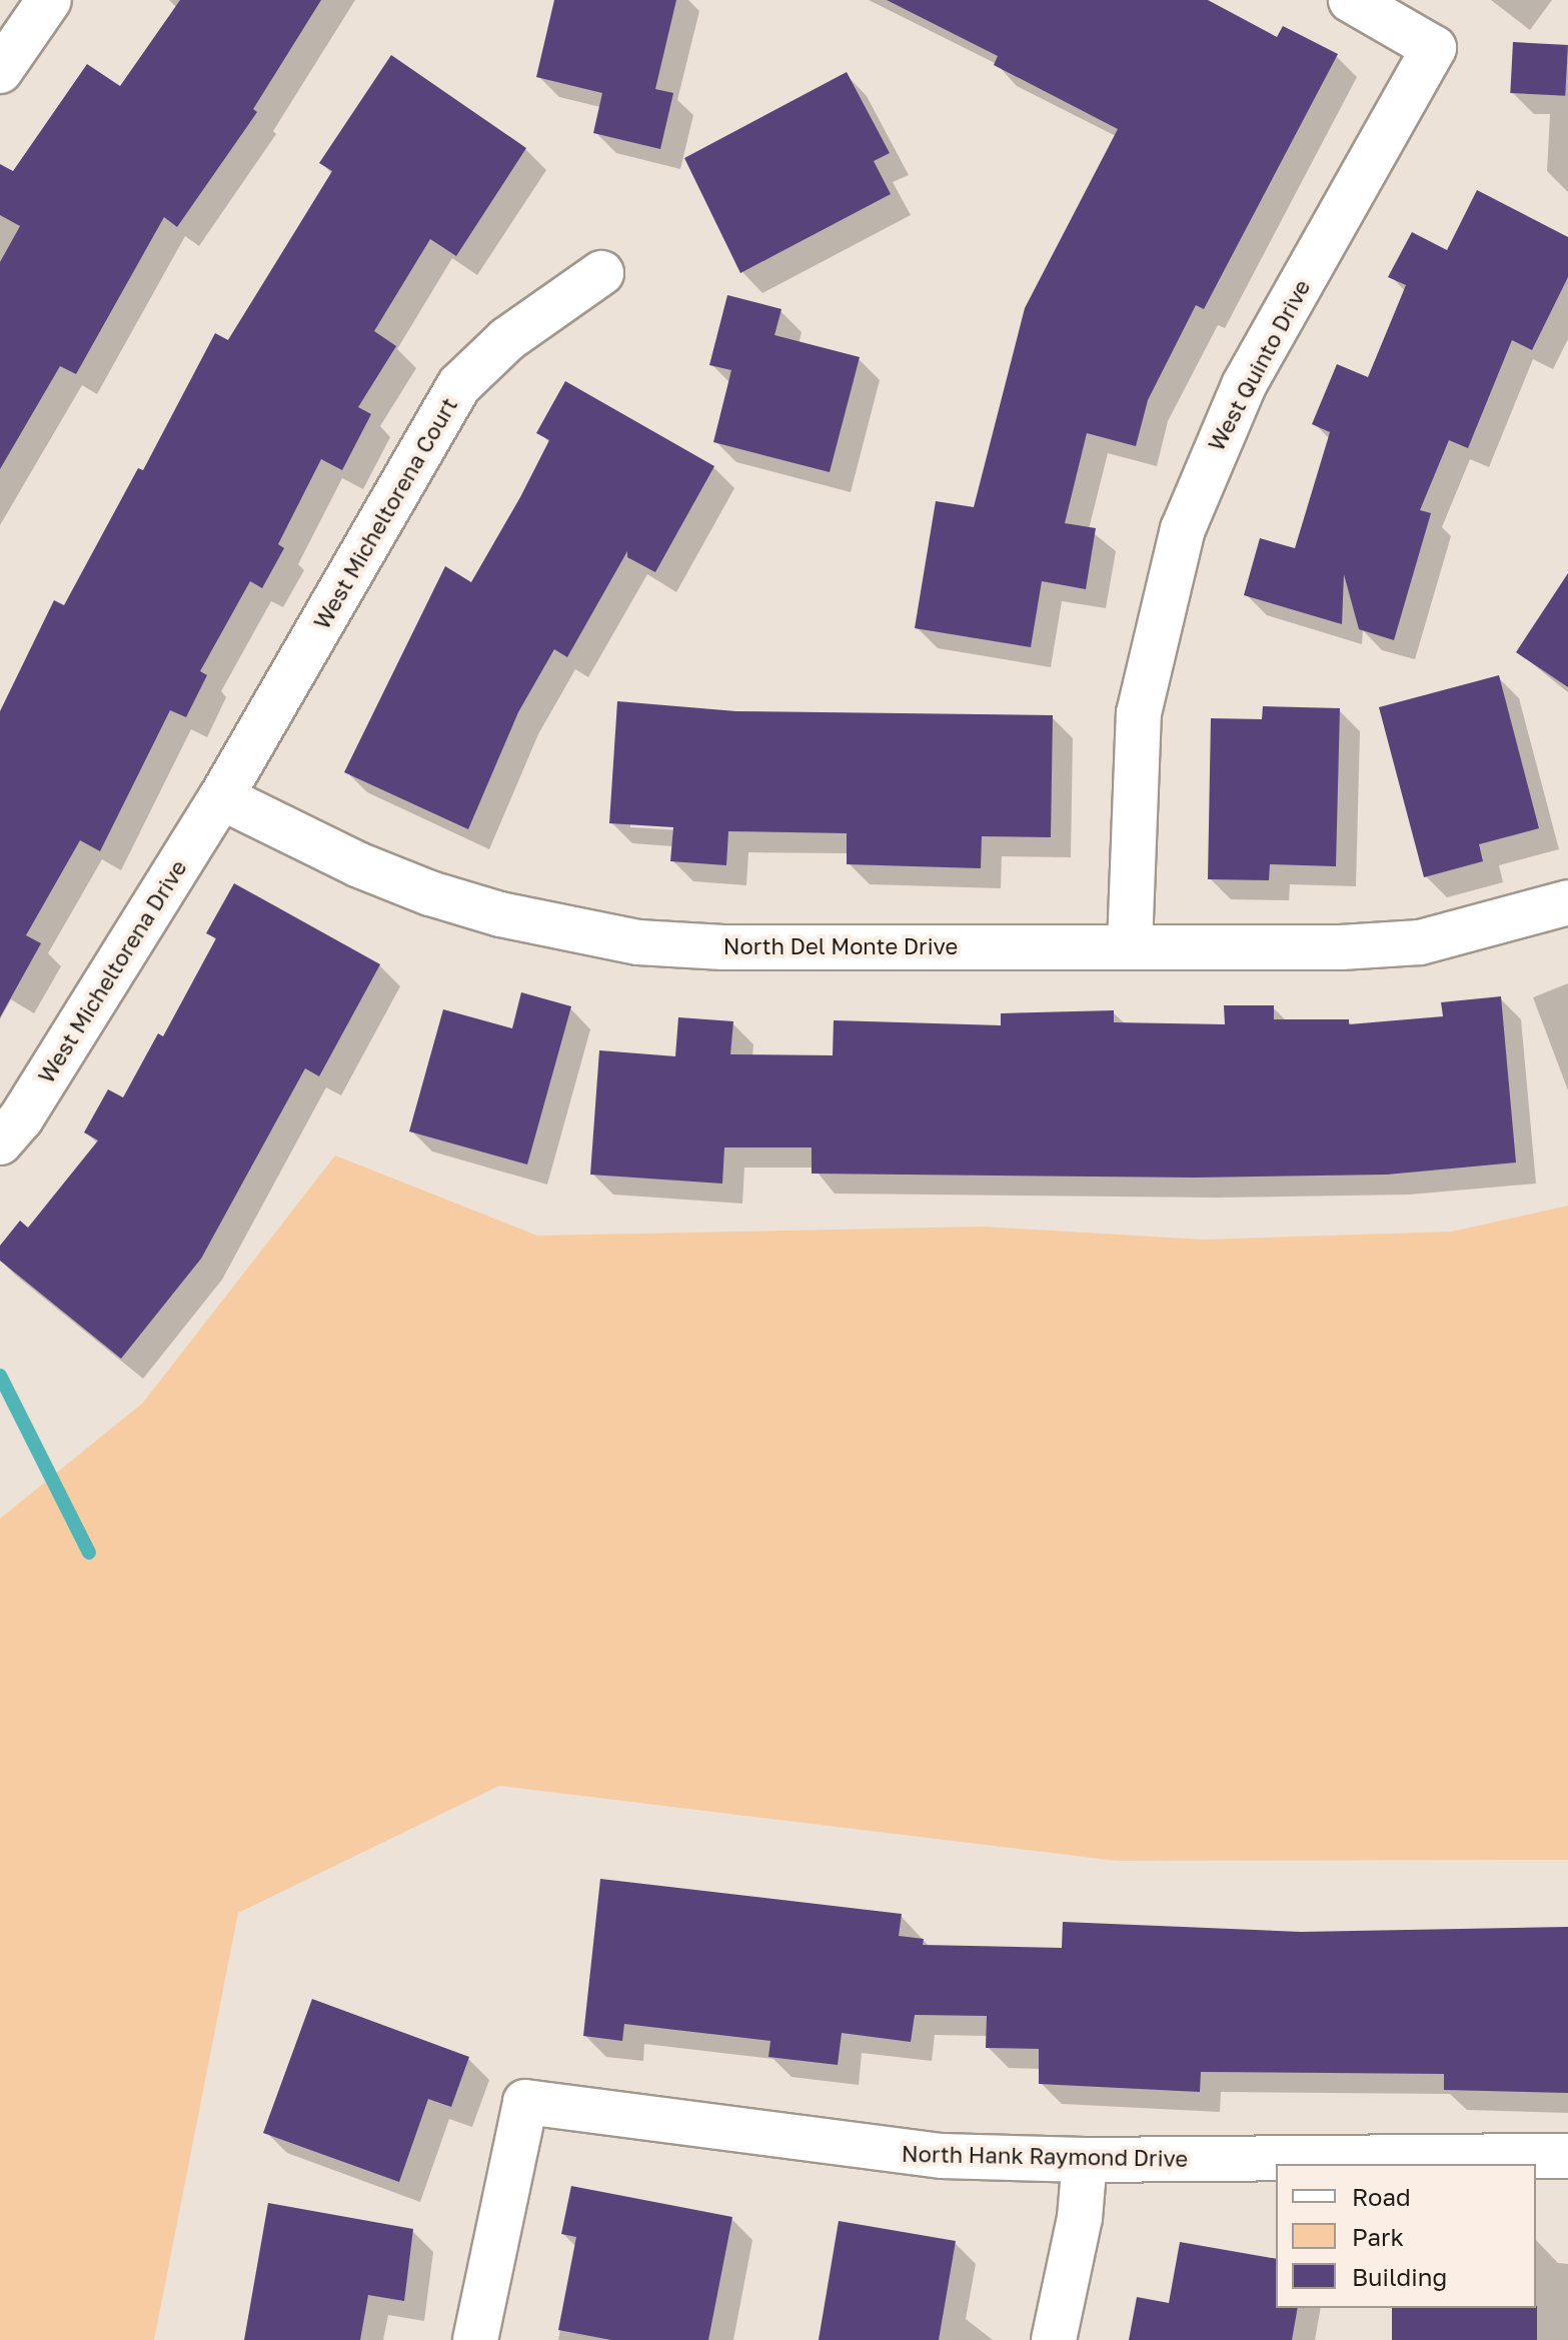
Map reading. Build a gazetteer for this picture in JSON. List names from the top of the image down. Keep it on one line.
{"streets":{"street":["West Quinto Drive","West Micheltorena Court","North Del Monte Drive","West Micheltorena Drive","North Hank Raymond Drive"]},"crossings":[["West Quinto Drive","North Del Monte Drive"],["West Micheltorena Court","North Del Monte Drive"],["West Micheltorena Court","West Micheltorena Drive"],["North Del Monte Drive","West Micheltorena Drive"]],"legend":["Road","Park","Building"]}
